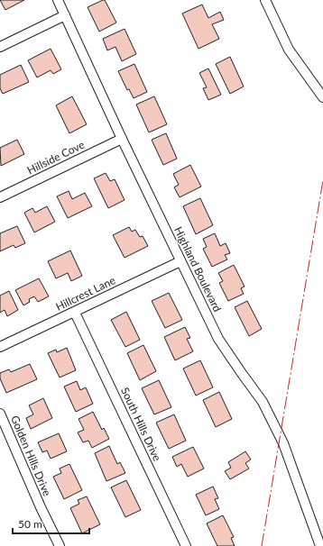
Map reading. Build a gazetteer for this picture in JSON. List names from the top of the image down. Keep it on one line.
{"streets":{"street":["Hillside Cove","Highland Boulevard","Hillcrest Lane","South Hills Drive","Golden Hills Drive"]},"crossings":[["Hillside Cove","Highland Boulevard"],["Highland Boulevard","Hillcrest Lane"],["Hillcrest Lane","South Hills Drive"]],"scale_bar":"50 m"}
